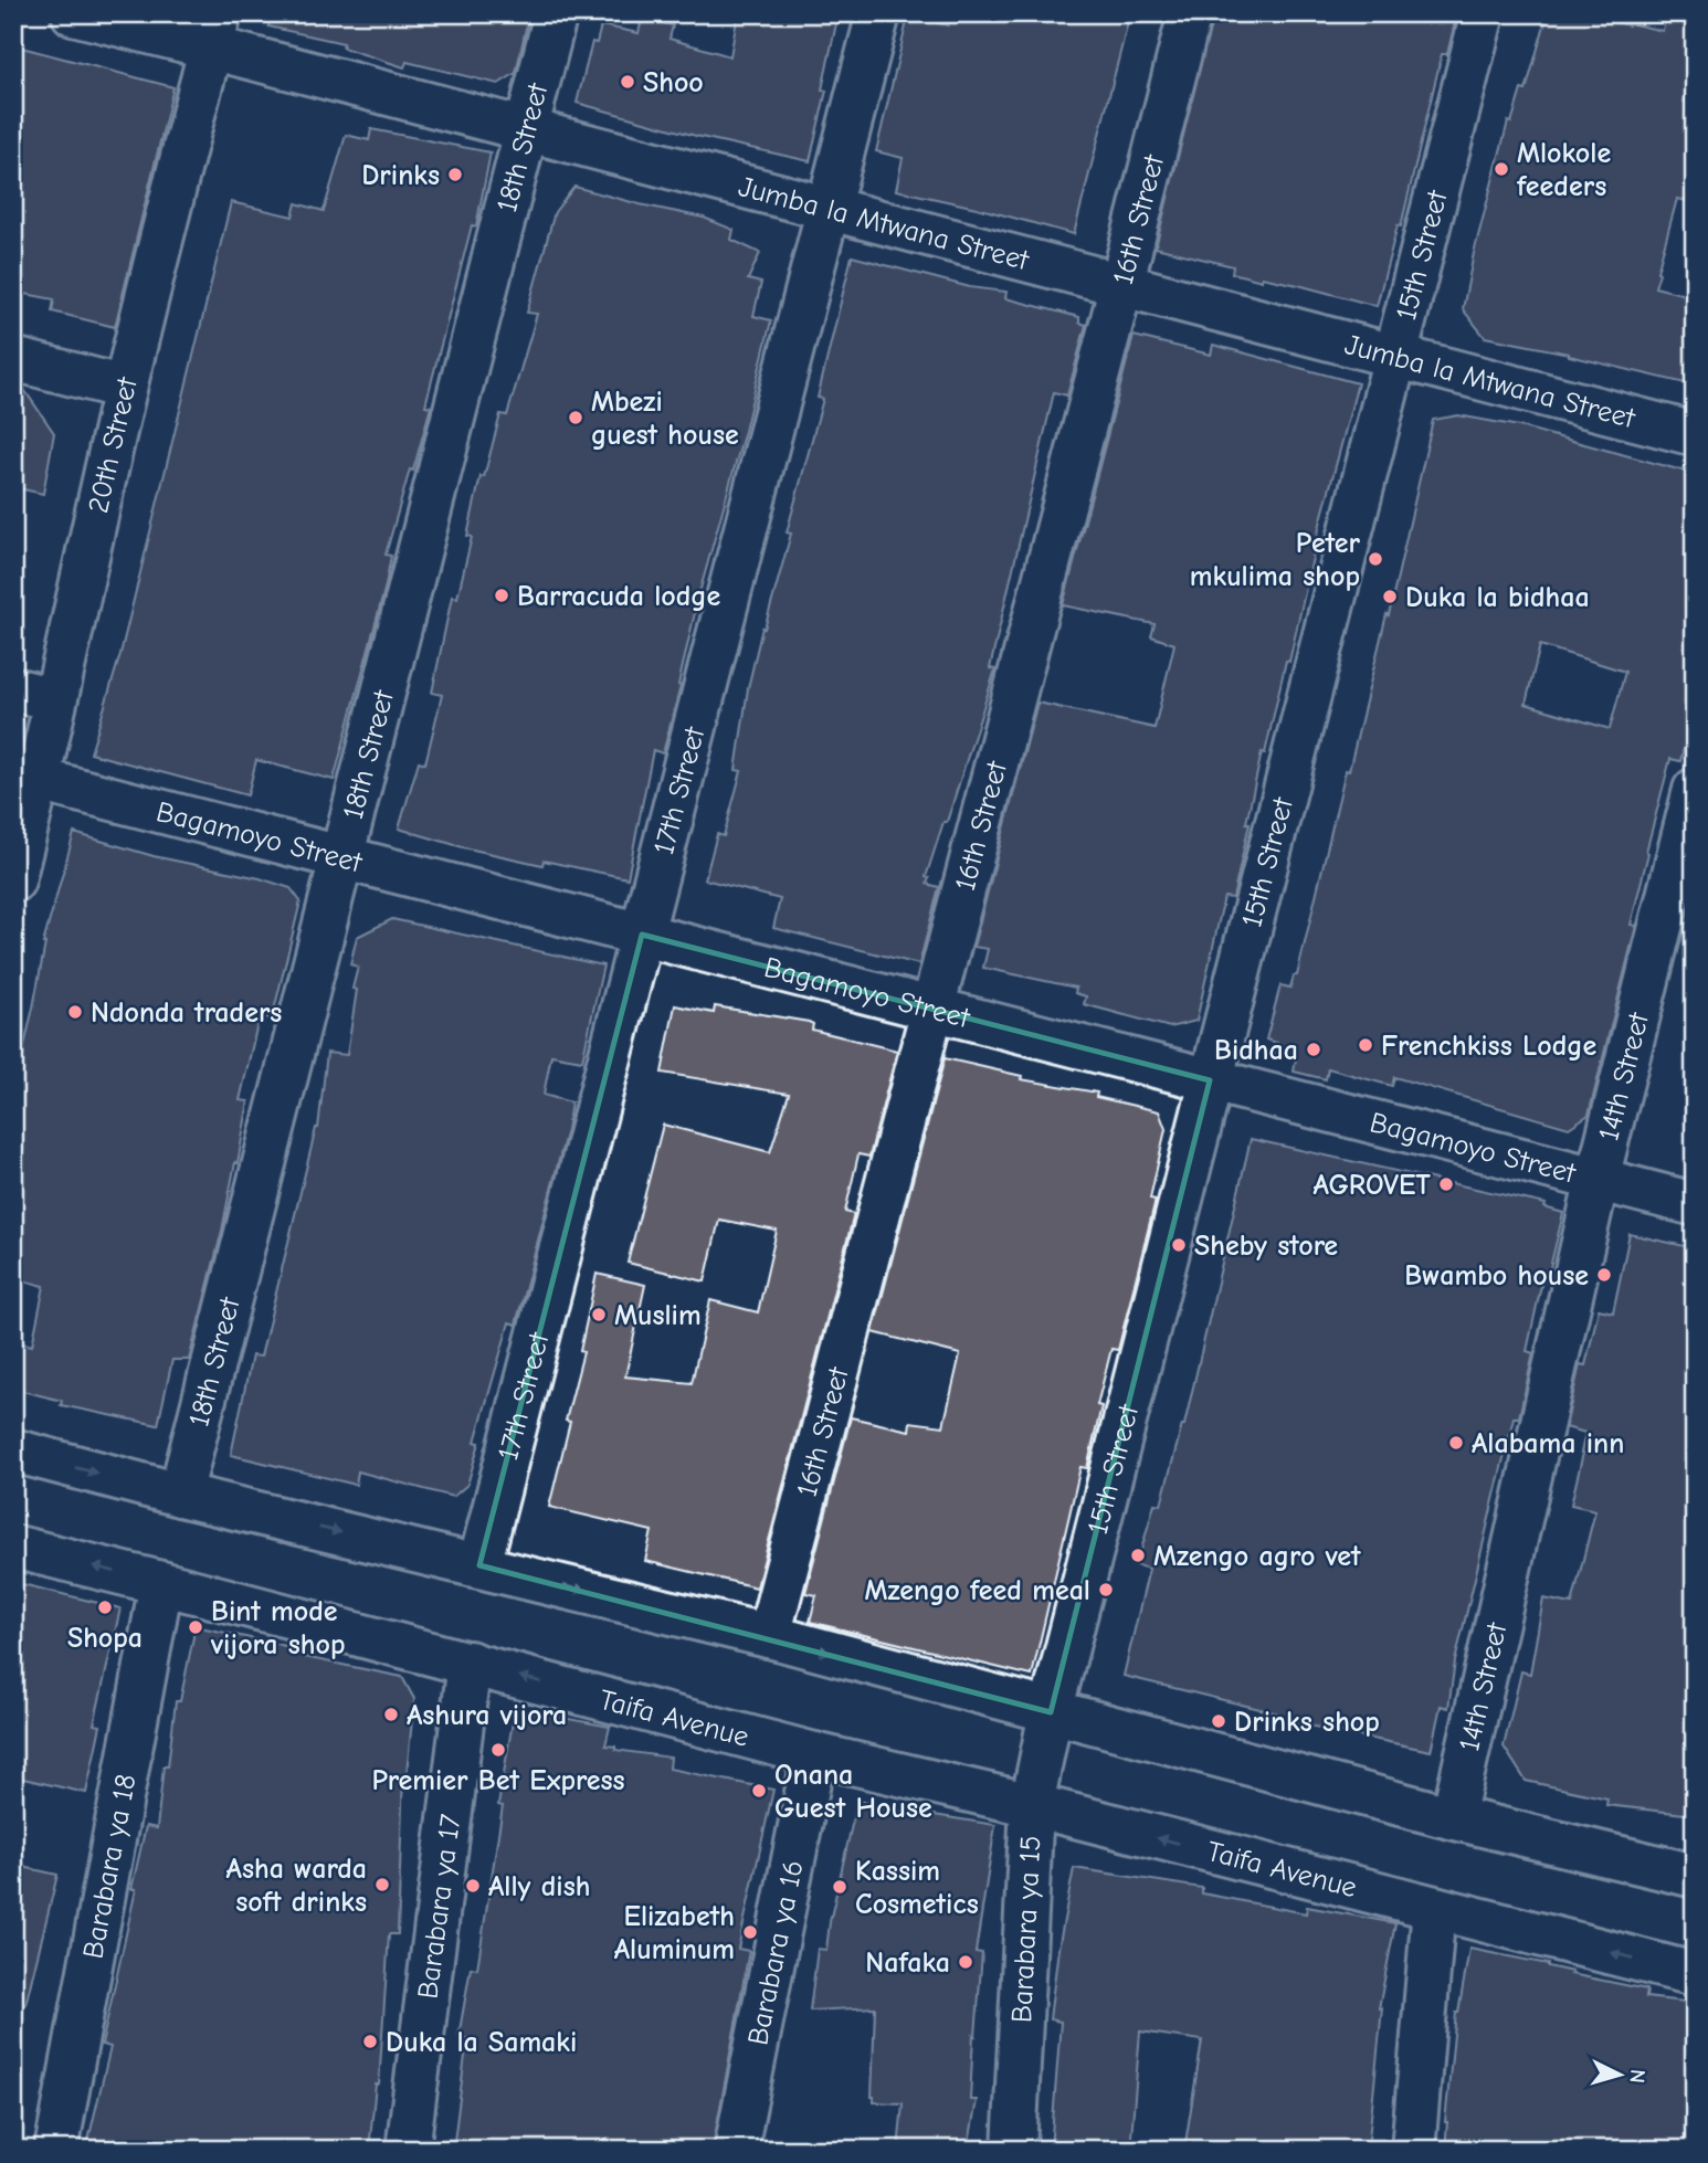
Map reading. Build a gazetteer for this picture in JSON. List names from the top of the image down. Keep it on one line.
{"streets":{"street":["18th Street","16th Street","Jumba la Mtwana Street","15th Street","20th Street","17th Street","Bagamoyo Street","14th Street","Taifa Avenue","Barabara ya 18","Barabara ya 17","Barabara ya 15","Barabara ya 16"]},"crossings":[["18th Street","Jumba la Mtwana Street"],["18th Street","Bagamoyo Street"],["16th Street","Jumba la Mtwana Street"],["16th Street","Bagamoyo Street"],["Jumba la Mtwana Street","15th Street"],["Jumba la Mtwana Street","20th Street"],["Jumba la Mtwana Street","17th Street"],["15th Street","Bagamoyo Street"],["15th Street","Barabara ya 15"],["20th Street","Bagamoyo Street"],["17th Street","Bagamoyo Street"],["Bagamoyo Street","14th Street"],["Taifa Avenue","Barabara ya 18"],["Taifa Avenue","Barabara ya 17"],["Taifa Avenue","Barabara ya 15"],["Taifa Avenue","Barabara ya 16"]],"places":["Shoo","Mlokole feeders","Drinks","Mbezi guest house","Peter mkulima shop","Barracuda lodge","Duka la bidhaa","Ndonda traders","Frenchkiss Lodge","Bidhaa","AGROVET","Sheby store","Bwambo house","Muslim","Alabama inn","Mzengo agro vet","Mzengo feed meal","Shopa","Bint mode vijora shop","Ashura vijora","Drinks shop","Premier Bet Express","Onana Guest House","Asha warda soft drinks","Ally dish","Kassim Cosmetics","Elizabeth Aluminum","Nafaka","Duka la Samaki"],"north":"right"}
